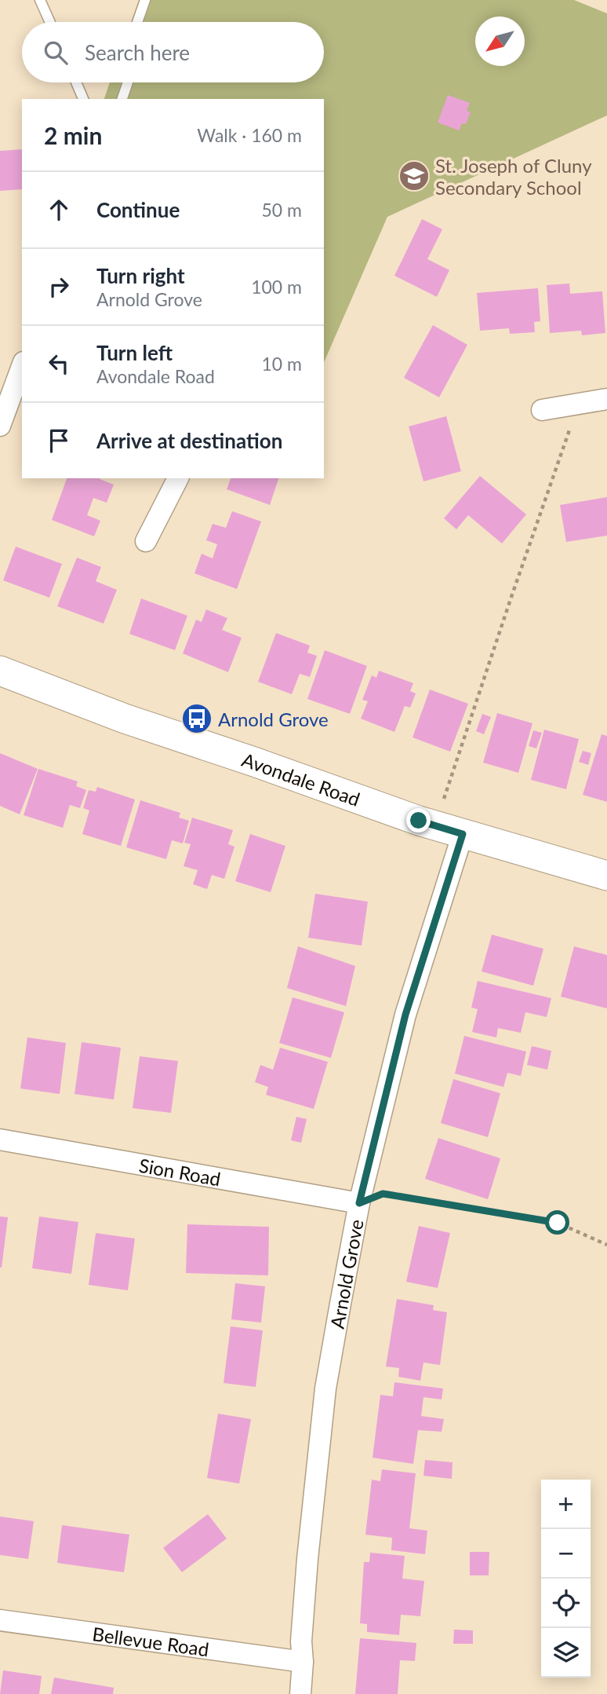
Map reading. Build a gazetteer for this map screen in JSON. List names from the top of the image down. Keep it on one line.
{"streets":{"street":["Avondale Road","Sion Road","Arnold Grove","Bellevue Road"]},"crossings":[["Avondale Road","Arnold Grove"],["Sion Road","Arnold Grove"],["Arnold Grove","Bellevue Road"]],"places":{"school or university":["St. Joseph of Cluny Secondary School"],"bus stop":["Arnold Grove"]},"north":"bottom left","page":{"search":"Search here","heading":["2 min","Walk · 160 m"],"list":[["Continue","50 m"],["Turn right","Arnold Grove","100 m"],["Turn left","Avondale Road","10 m"],"Arrive at destination"],"map_buttons":["+","−"]}}
